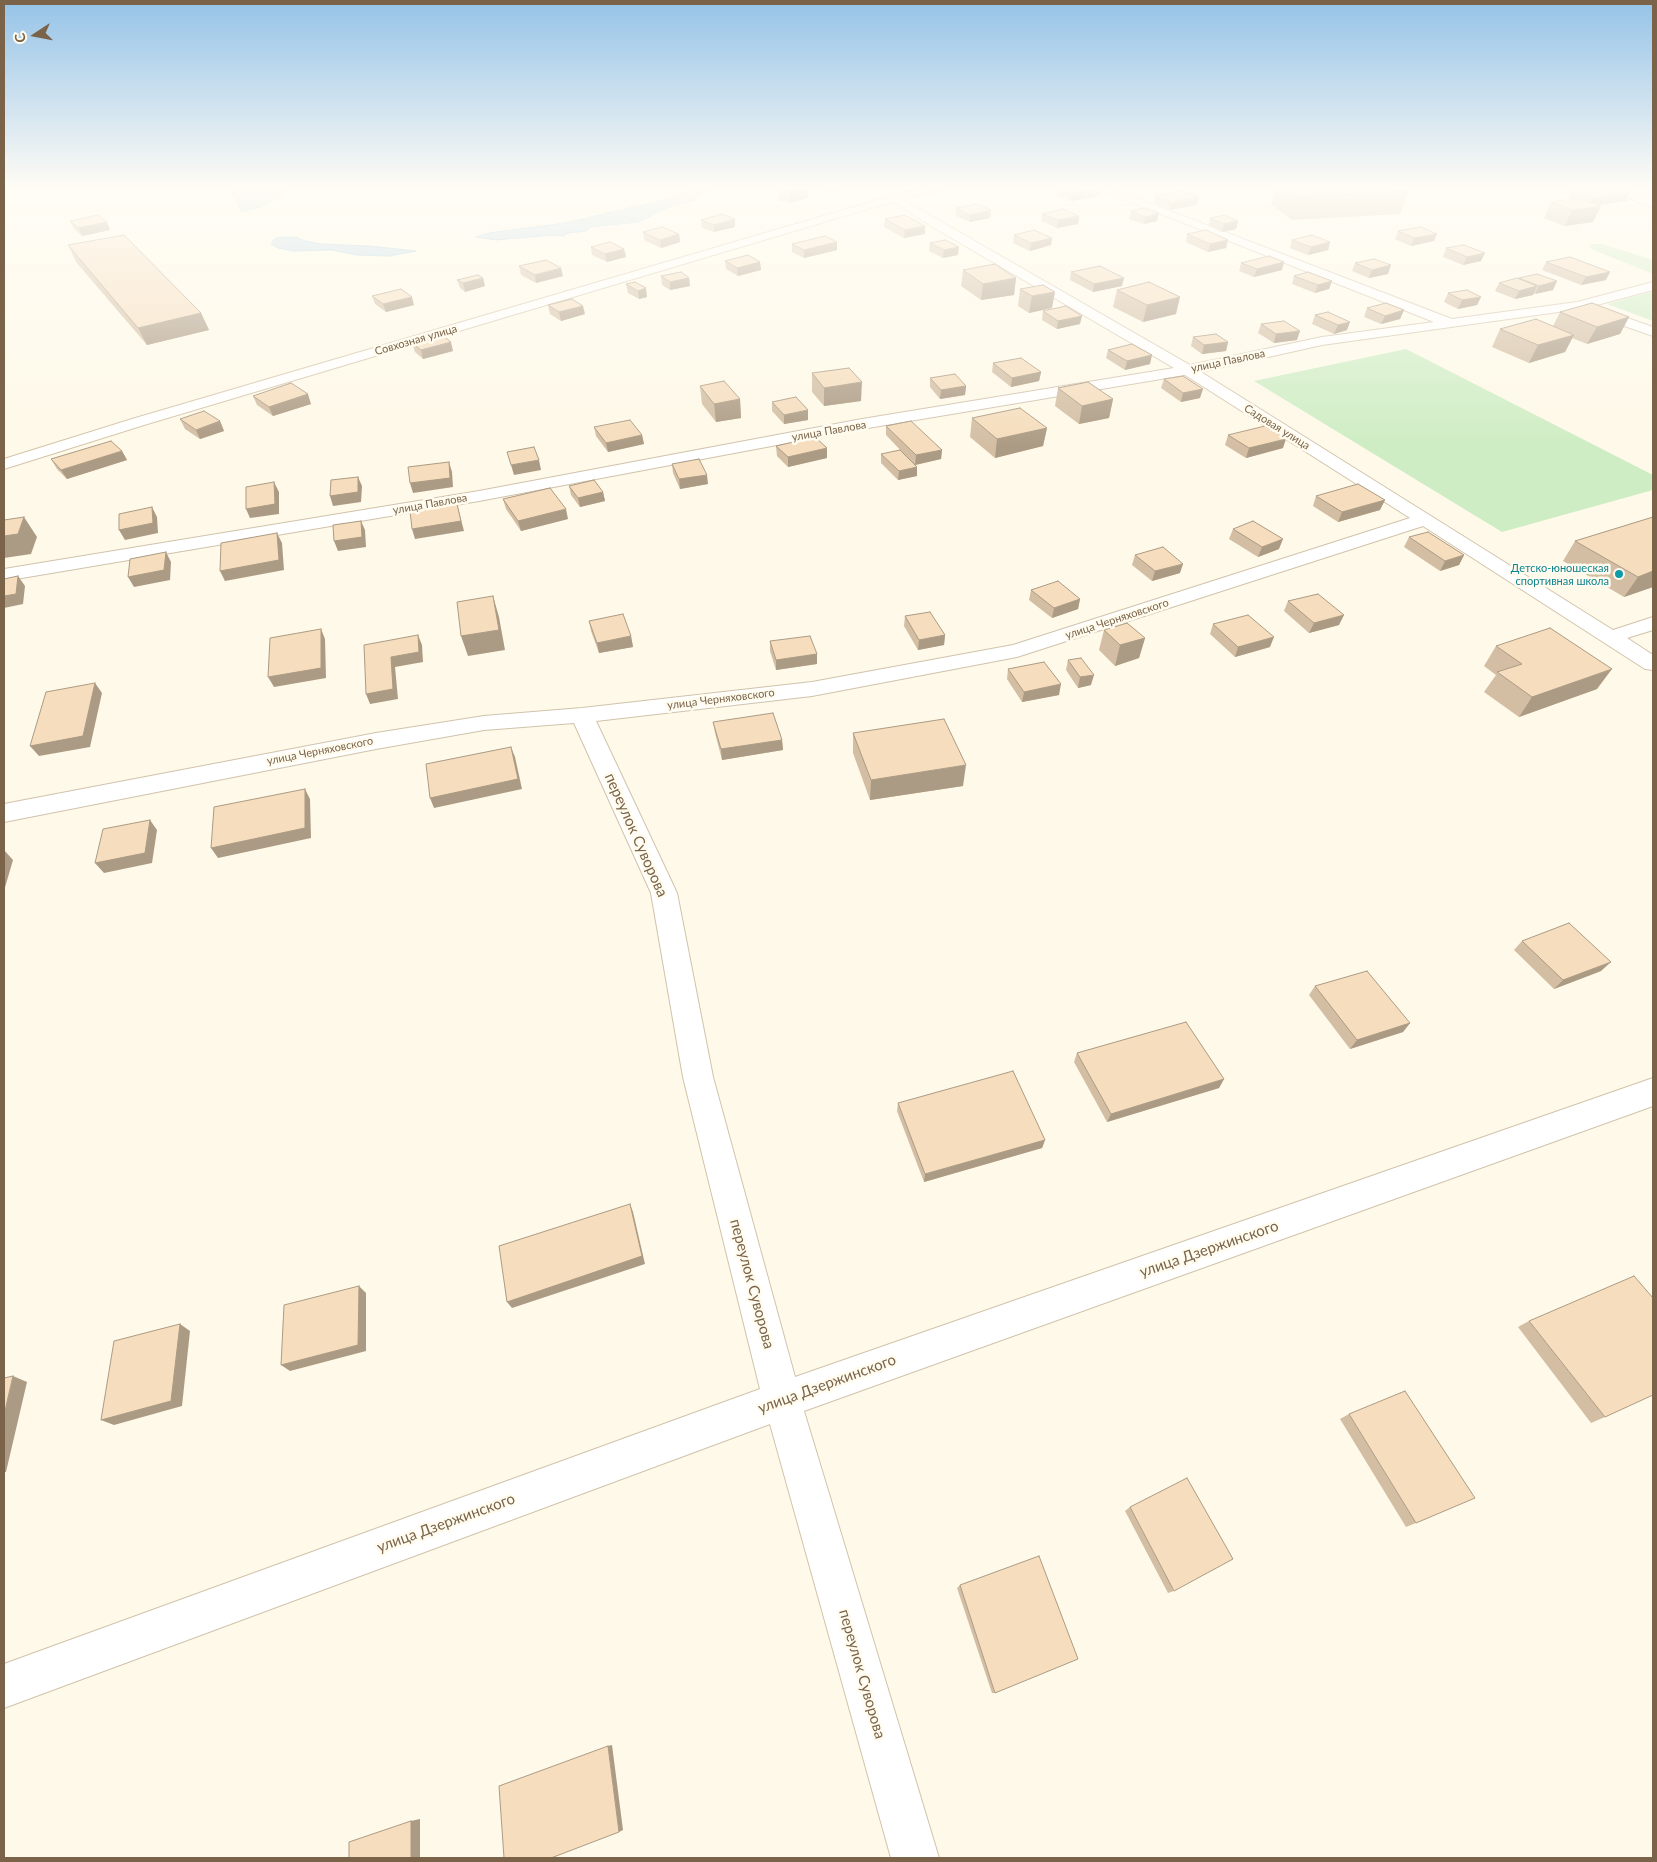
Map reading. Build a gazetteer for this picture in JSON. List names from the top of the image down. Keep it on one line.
{"streets":{"street":["Совхозная улица","улица Павлова","Садовая улица","улица Черняховского","переулок Суворова","улица Дзержинского"]},"crossings":[["улица Павлова","Садовая улица"],["Садовая улица","улица Черняховского"],["улица Черняховского","переулок Суворова"],["переулок Суворова","улица Дзержинского"]],"places":["Детско-юношеская спортивная школа"],"north":"left"}
